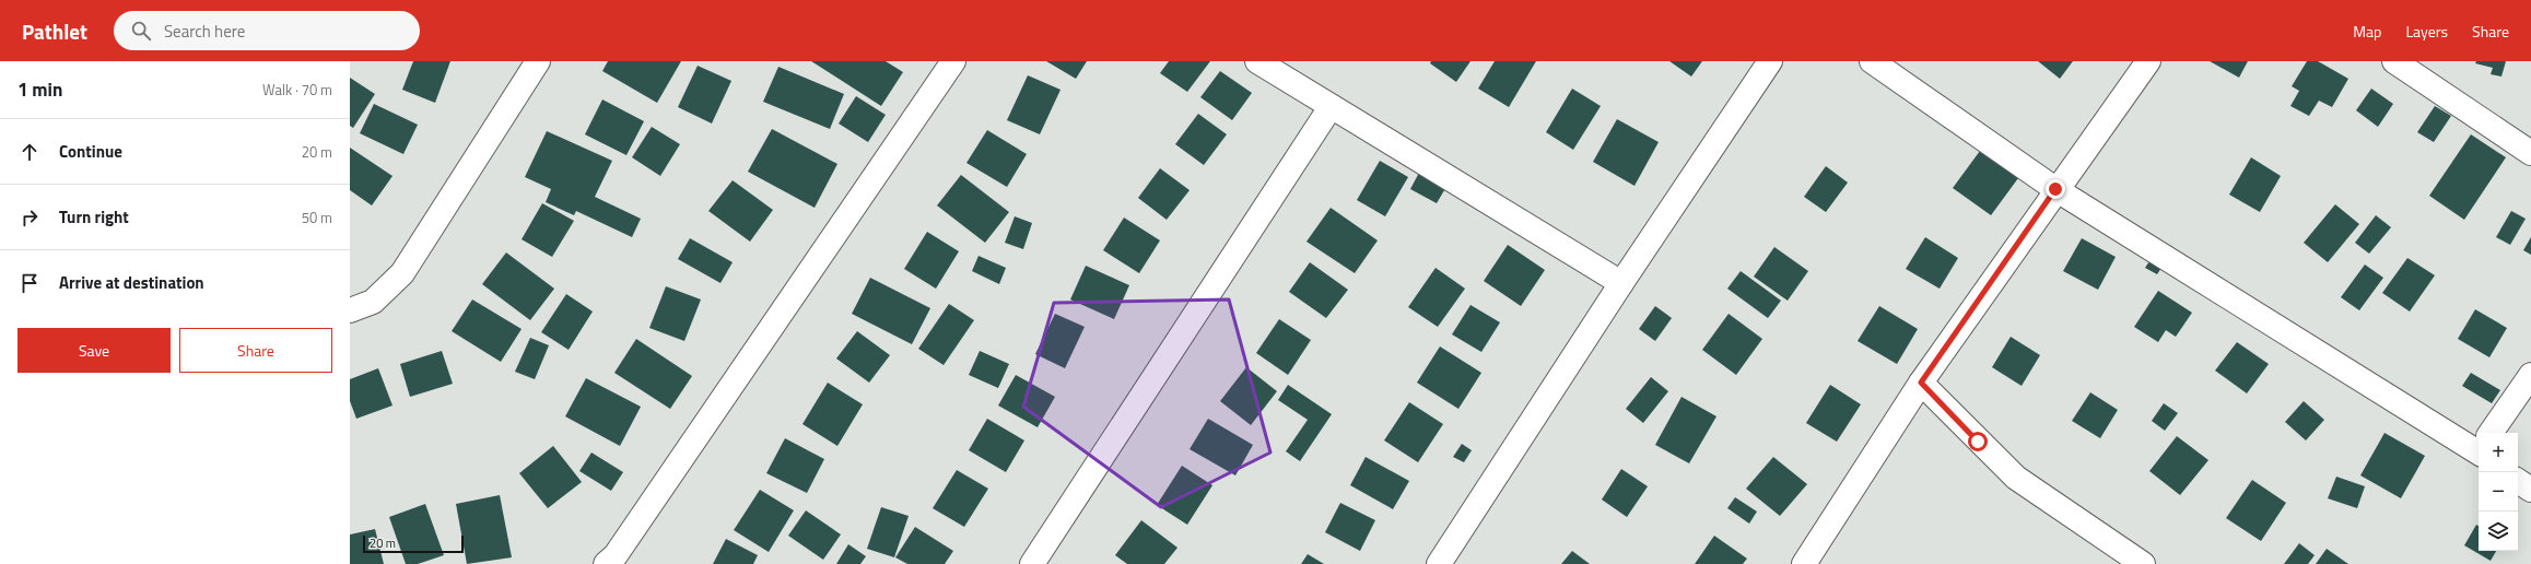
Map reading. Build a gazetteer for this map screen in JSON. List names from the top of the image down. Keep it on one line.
{"scale_bar":"20 m","page":{"header":"Pathlet","search":"Search here","nav":["Map","Layers","Share"],"heading":["1 min","Walk · 70 m"],"list":[["Continue","20 m"],["Turn right","50 m"],"Arrive at destination"],"buttons":["Save","Share"],"map_buttons":["+","−"],"scale":"20 m"}}
